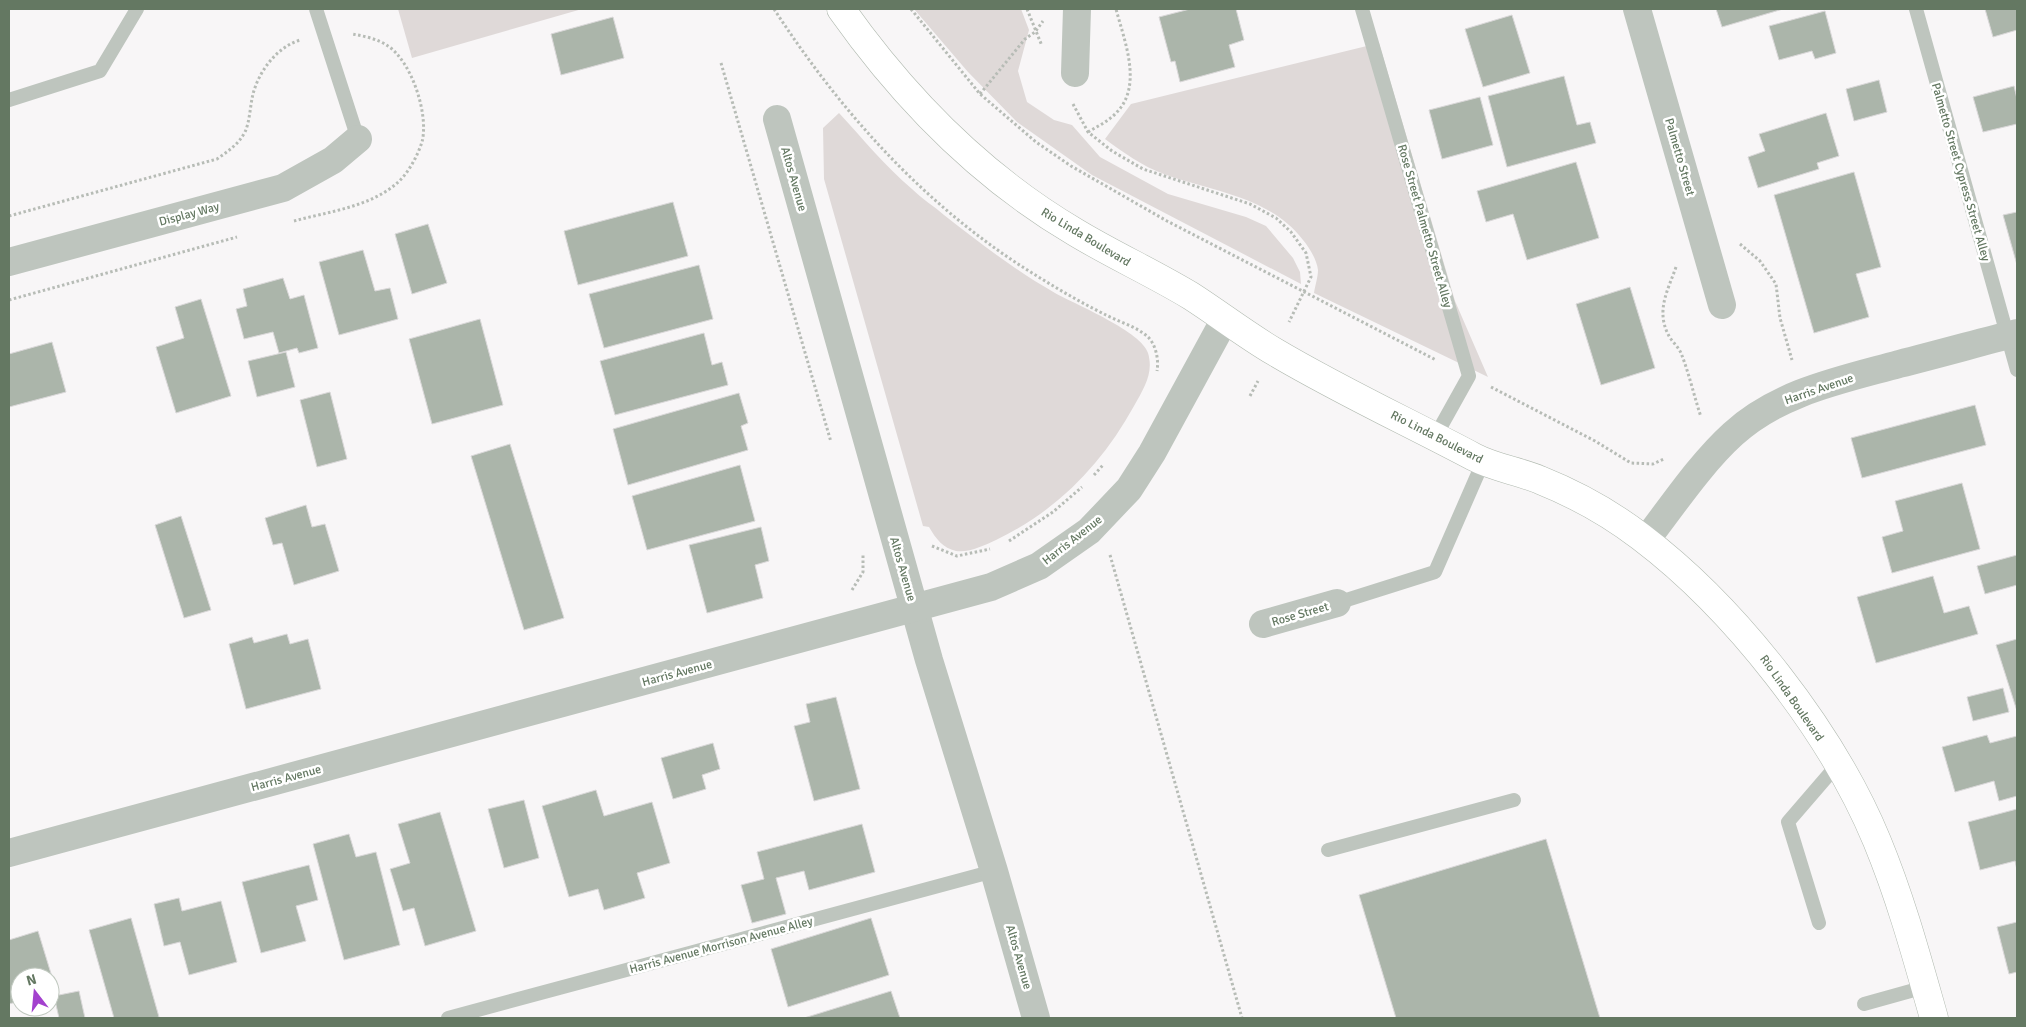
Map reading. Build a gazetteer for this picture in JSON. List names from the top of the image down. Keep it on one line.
{"streets":{"main road":["Rio Linda Boulevard"],"street":["Palmetto Street","Altos Avenue","Display Way","Harris Avenue","Rose Street"],"lane":["Palmetto Street Cypress Street Alley","Rose Street Palmetto Street Alley","Harris Avenue Morrison Avenue Alley"]},"crossings":[["Palmetto Street Cypress Street Alley","Harris Avenue"],["Altos Avenue","Harris Avenue"],["Altos Avenue","Harris Avenue Morrison Avenue Alley"],["Rio Linda Boulevard","Harris Avenue"]],"north":"top"}
